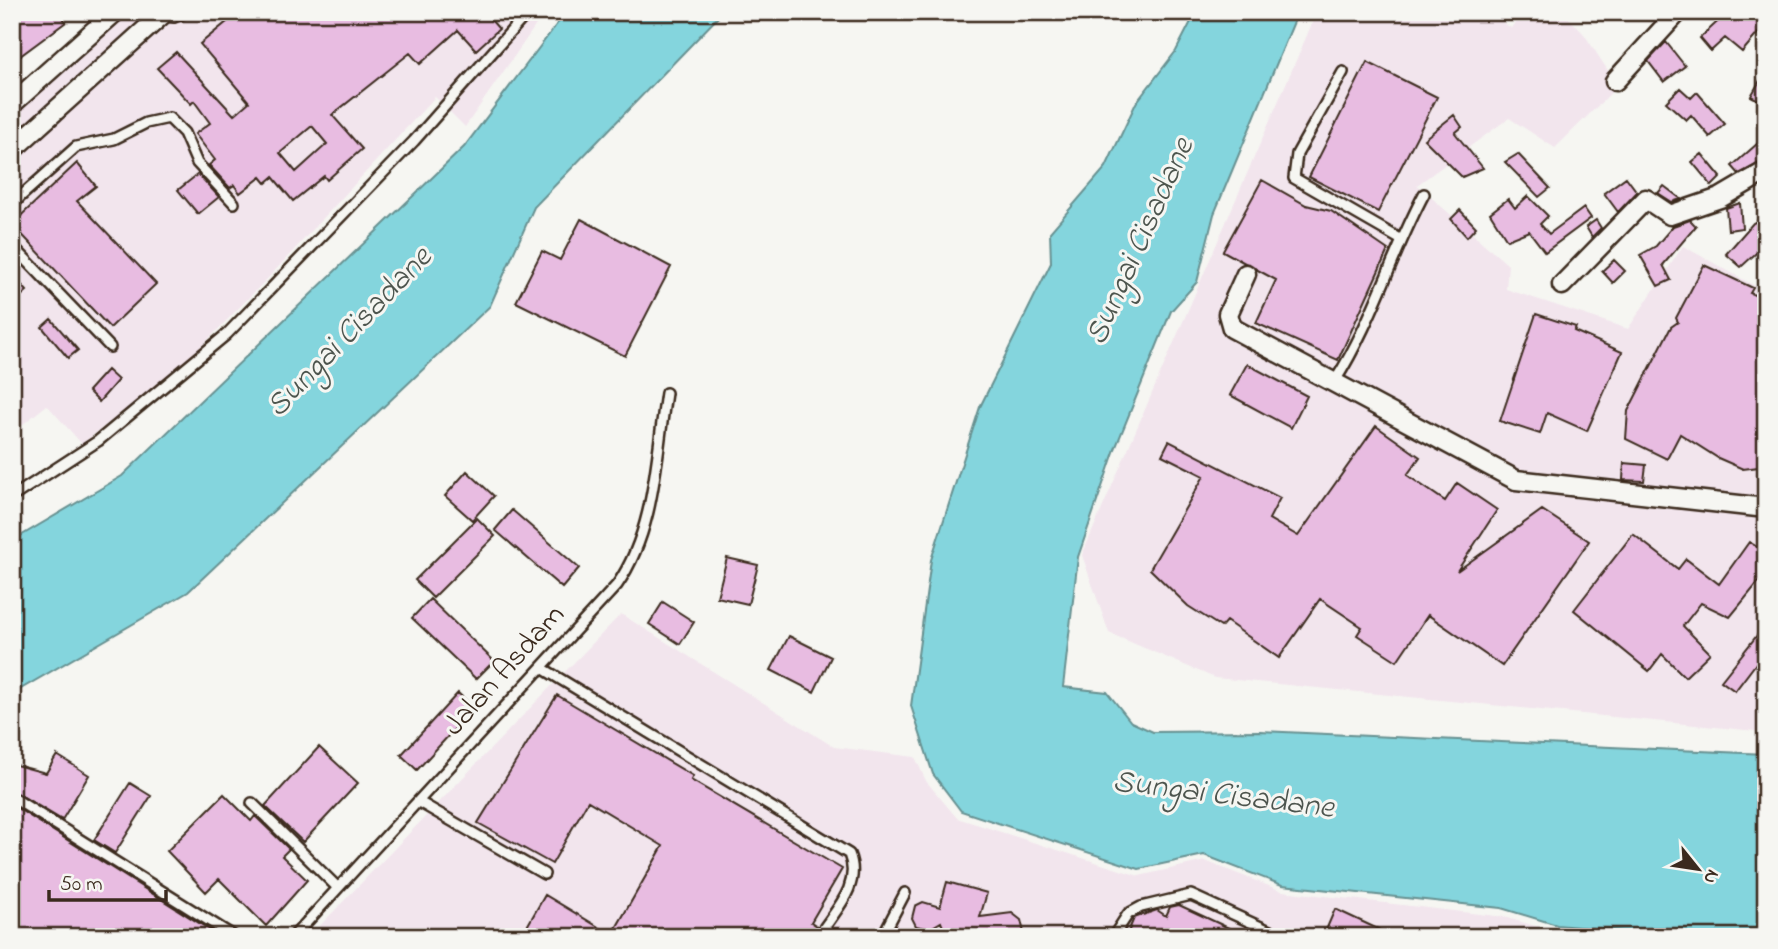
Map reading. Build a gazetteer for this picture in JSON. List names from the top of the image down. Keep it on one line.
{"streets":{"lane":["Jalan Asdam"]},"water":["Sungai Cisadane"],"scale_bar":"50 m","north":"bottom right"}
